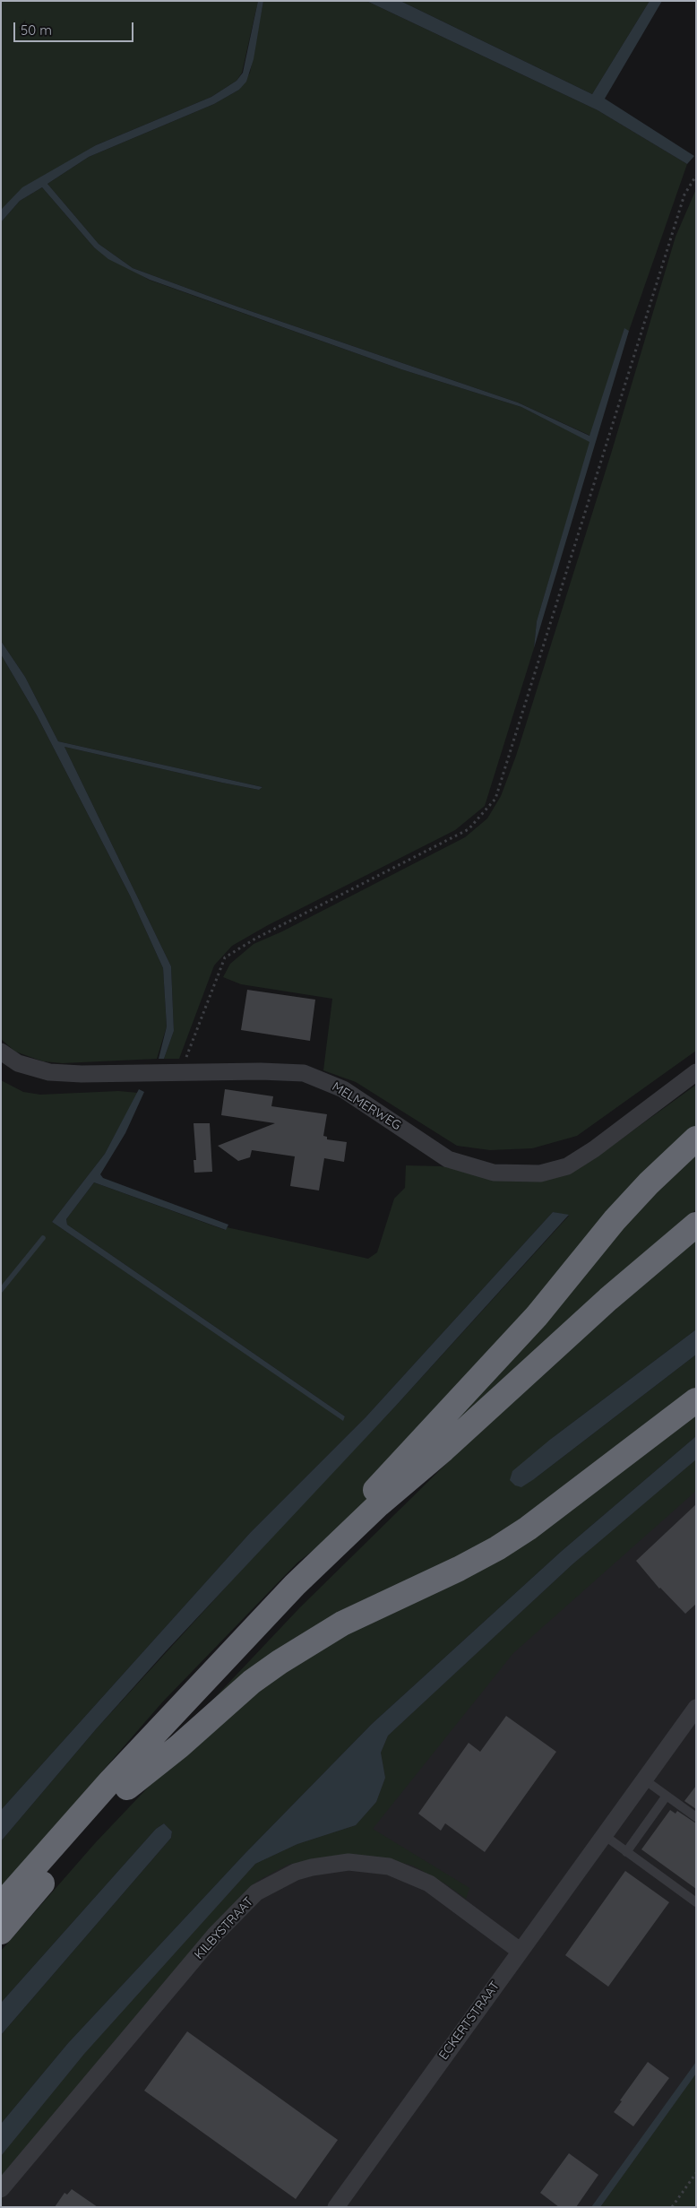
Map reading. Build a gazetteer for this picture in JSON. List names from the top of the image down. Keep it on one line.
{"streets":{"street":["MELMERWEG","KILBYSTRAAT","ECKERTSTRAAT"]},"crossings":[["KILBYSTRAAT","ECKERTSTRAAT"]],"scale_bar":"50 m"}
